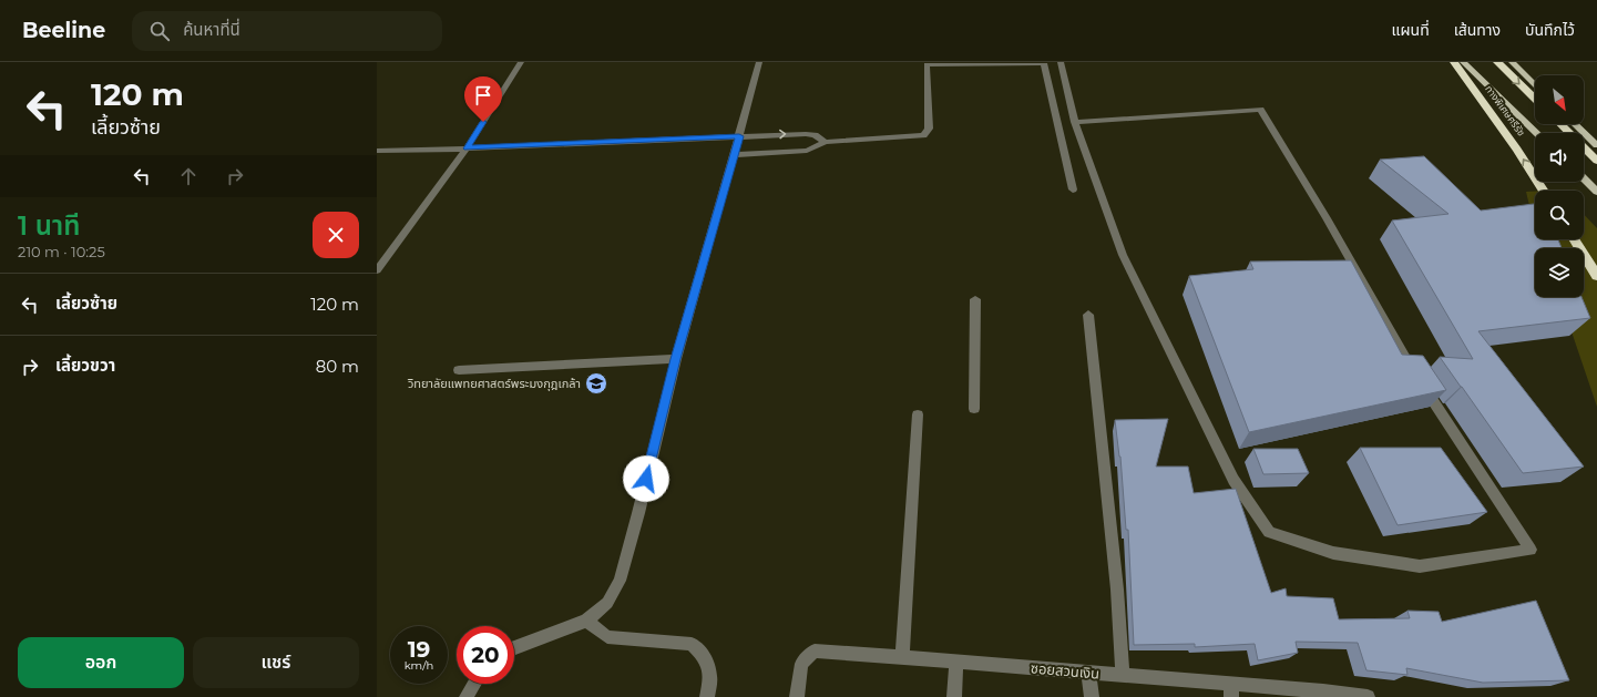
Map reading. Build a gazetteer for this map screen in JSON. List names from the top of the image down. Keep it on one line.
{"streets":{"highway":["ทางพิเศษศรีรัช"],"street":["ซอยสวนเงิน"]},"places":{"school or university":["วิทยาลัยแพทยศาสตร์พระมงกุฎเกล้า"]},"north":"bottom right","page":{"header":"Beeline","search":"ค้นหาที่นี่","nav":["แผนที่","เส้นทาง","บันทึกไว้"],"turn":["120 m","เลี้ยวซ้าย"],"heading":["1 นาที","210 m · 10:25"],"list":[{"name":"เลี้ยวซ้าย","value":"120 m"},{"name":"เลี้ยวขวา","value":"80 m"}],"speed":"19 km/h","limit":"20","buttons":["ออก","แชร์"]}}
